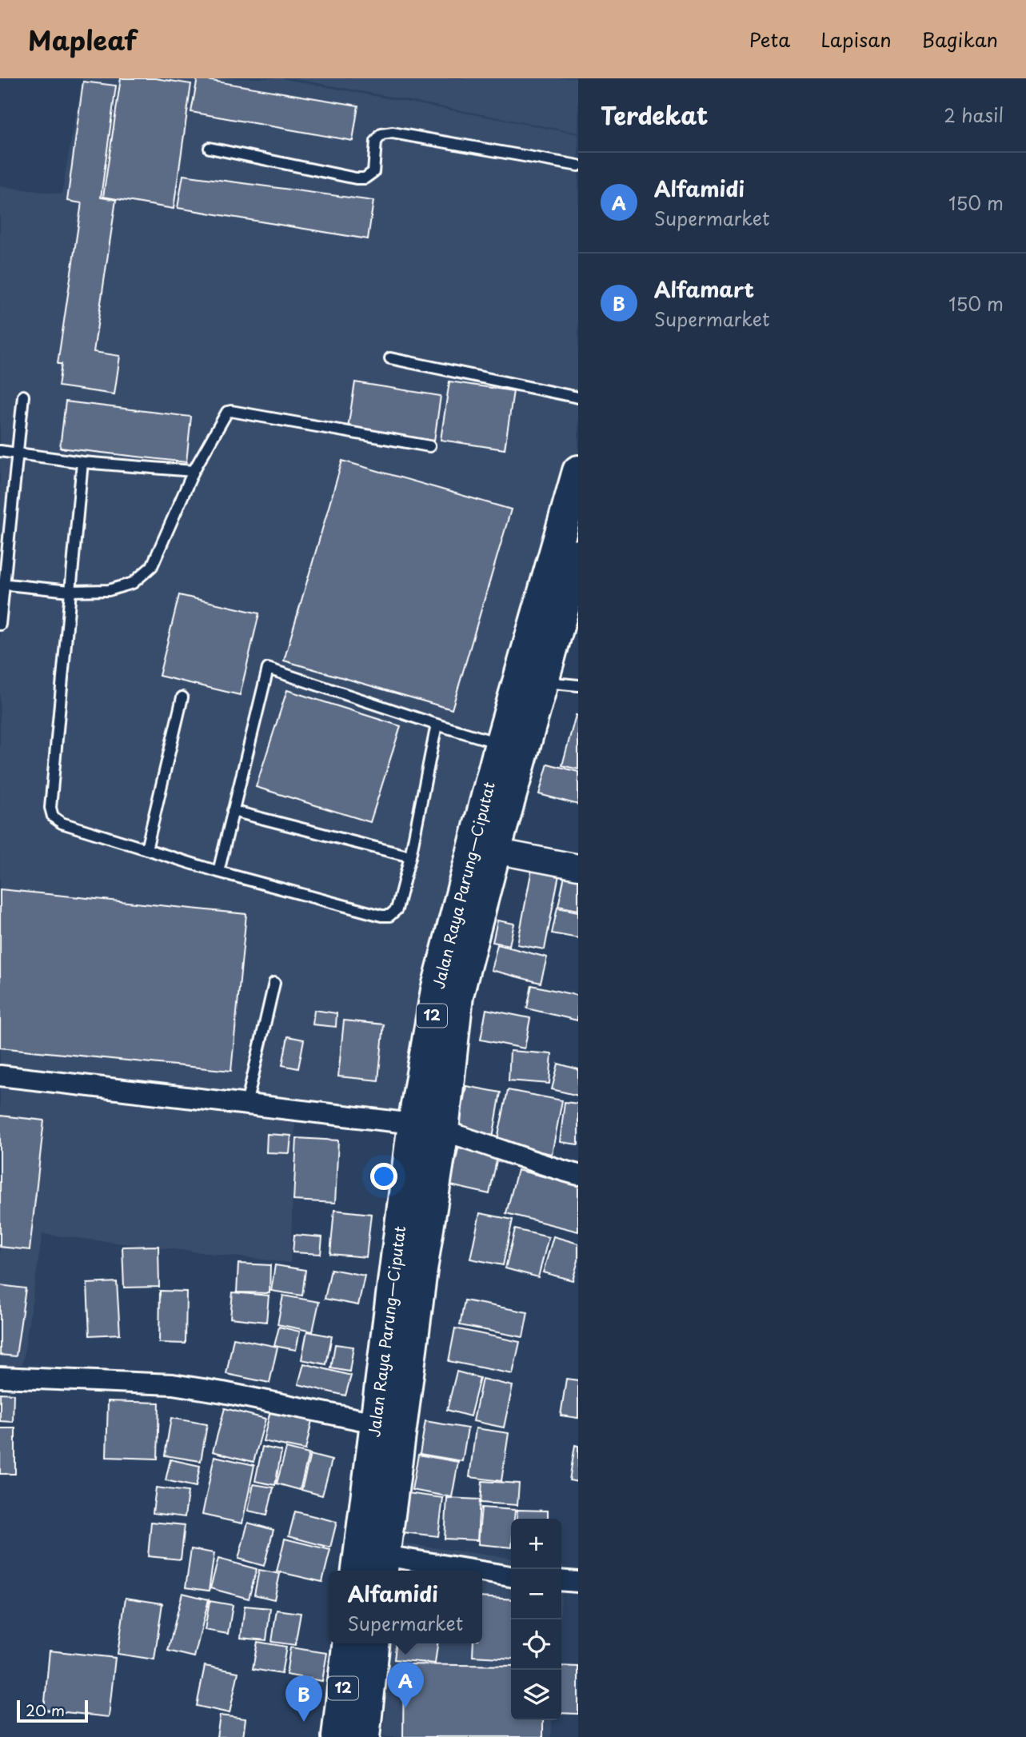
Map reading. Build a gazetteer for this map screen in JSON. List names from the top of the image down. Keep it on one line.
{"streets":{"highway":["Jalan Raya Parung—Ciputat","12"]},"scale_bar":"20 m","page":{"header":"Mapleaf","nav":["Peta","Lapisan","Bagikan"],"heading":["Terdekat","2 hasil"],"list":[{"mark":"A","name":"Alfamidi","note":"Supermarket","value":"150 m"},{"mark":"B","name":"Alfamart","note":"Supermarket","value":"150 m"}],"map_buttons":["+","−"],"popup":["Alfamidi","Supermarket"],"pins":["A","B"],"scale":"20 m"}}
